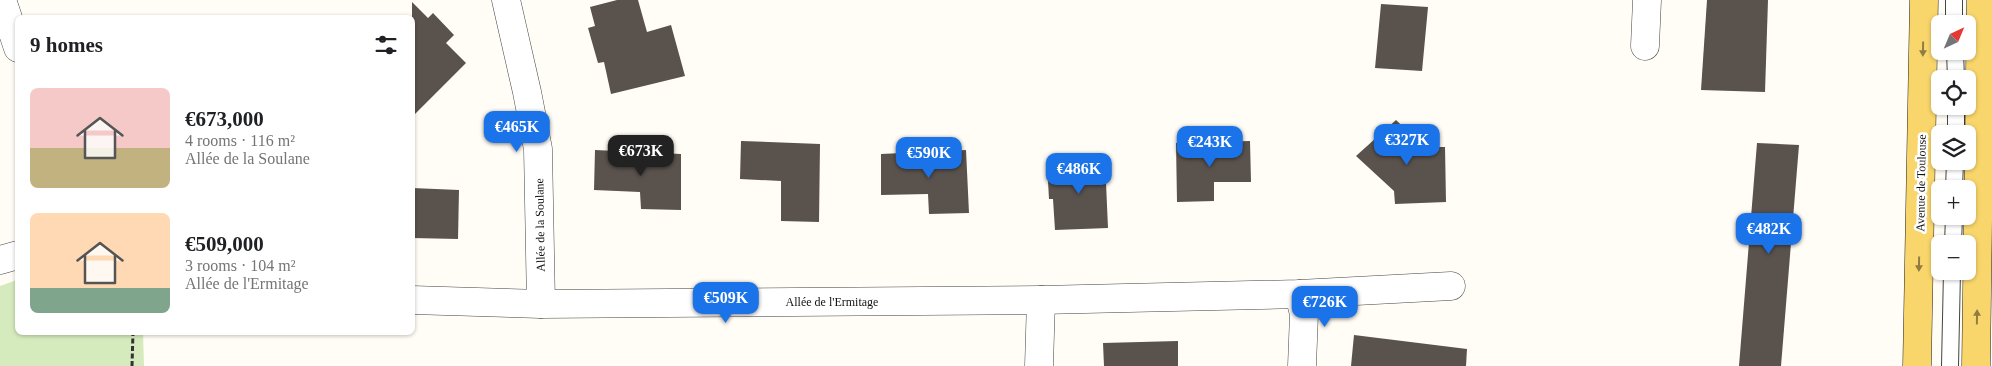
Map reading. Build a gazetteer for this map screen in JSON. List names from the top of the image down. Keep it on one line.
{"streets":{"main road":["Avenue de Toulouse"],"street":["Allée de la Soulane","Allée de l'Ermitage"]},"crossings":[["Allée de la Soulane","Allée de l'Ermitage"]],"north":"top right","page":{"map_buttons":["+","−"],"heading":"9 homes","list":[{"name":"€673,000","note":"4 rooms · 116 m² · Allée de la Soulane"},{"name":"€509,000","note":"3 rooms · 104 m² · Allée de l'Ermitage"}],"price":["€465K","€327K","€243K","€673K","€590K","€486K","€482K","€509K","€726K"]}}
